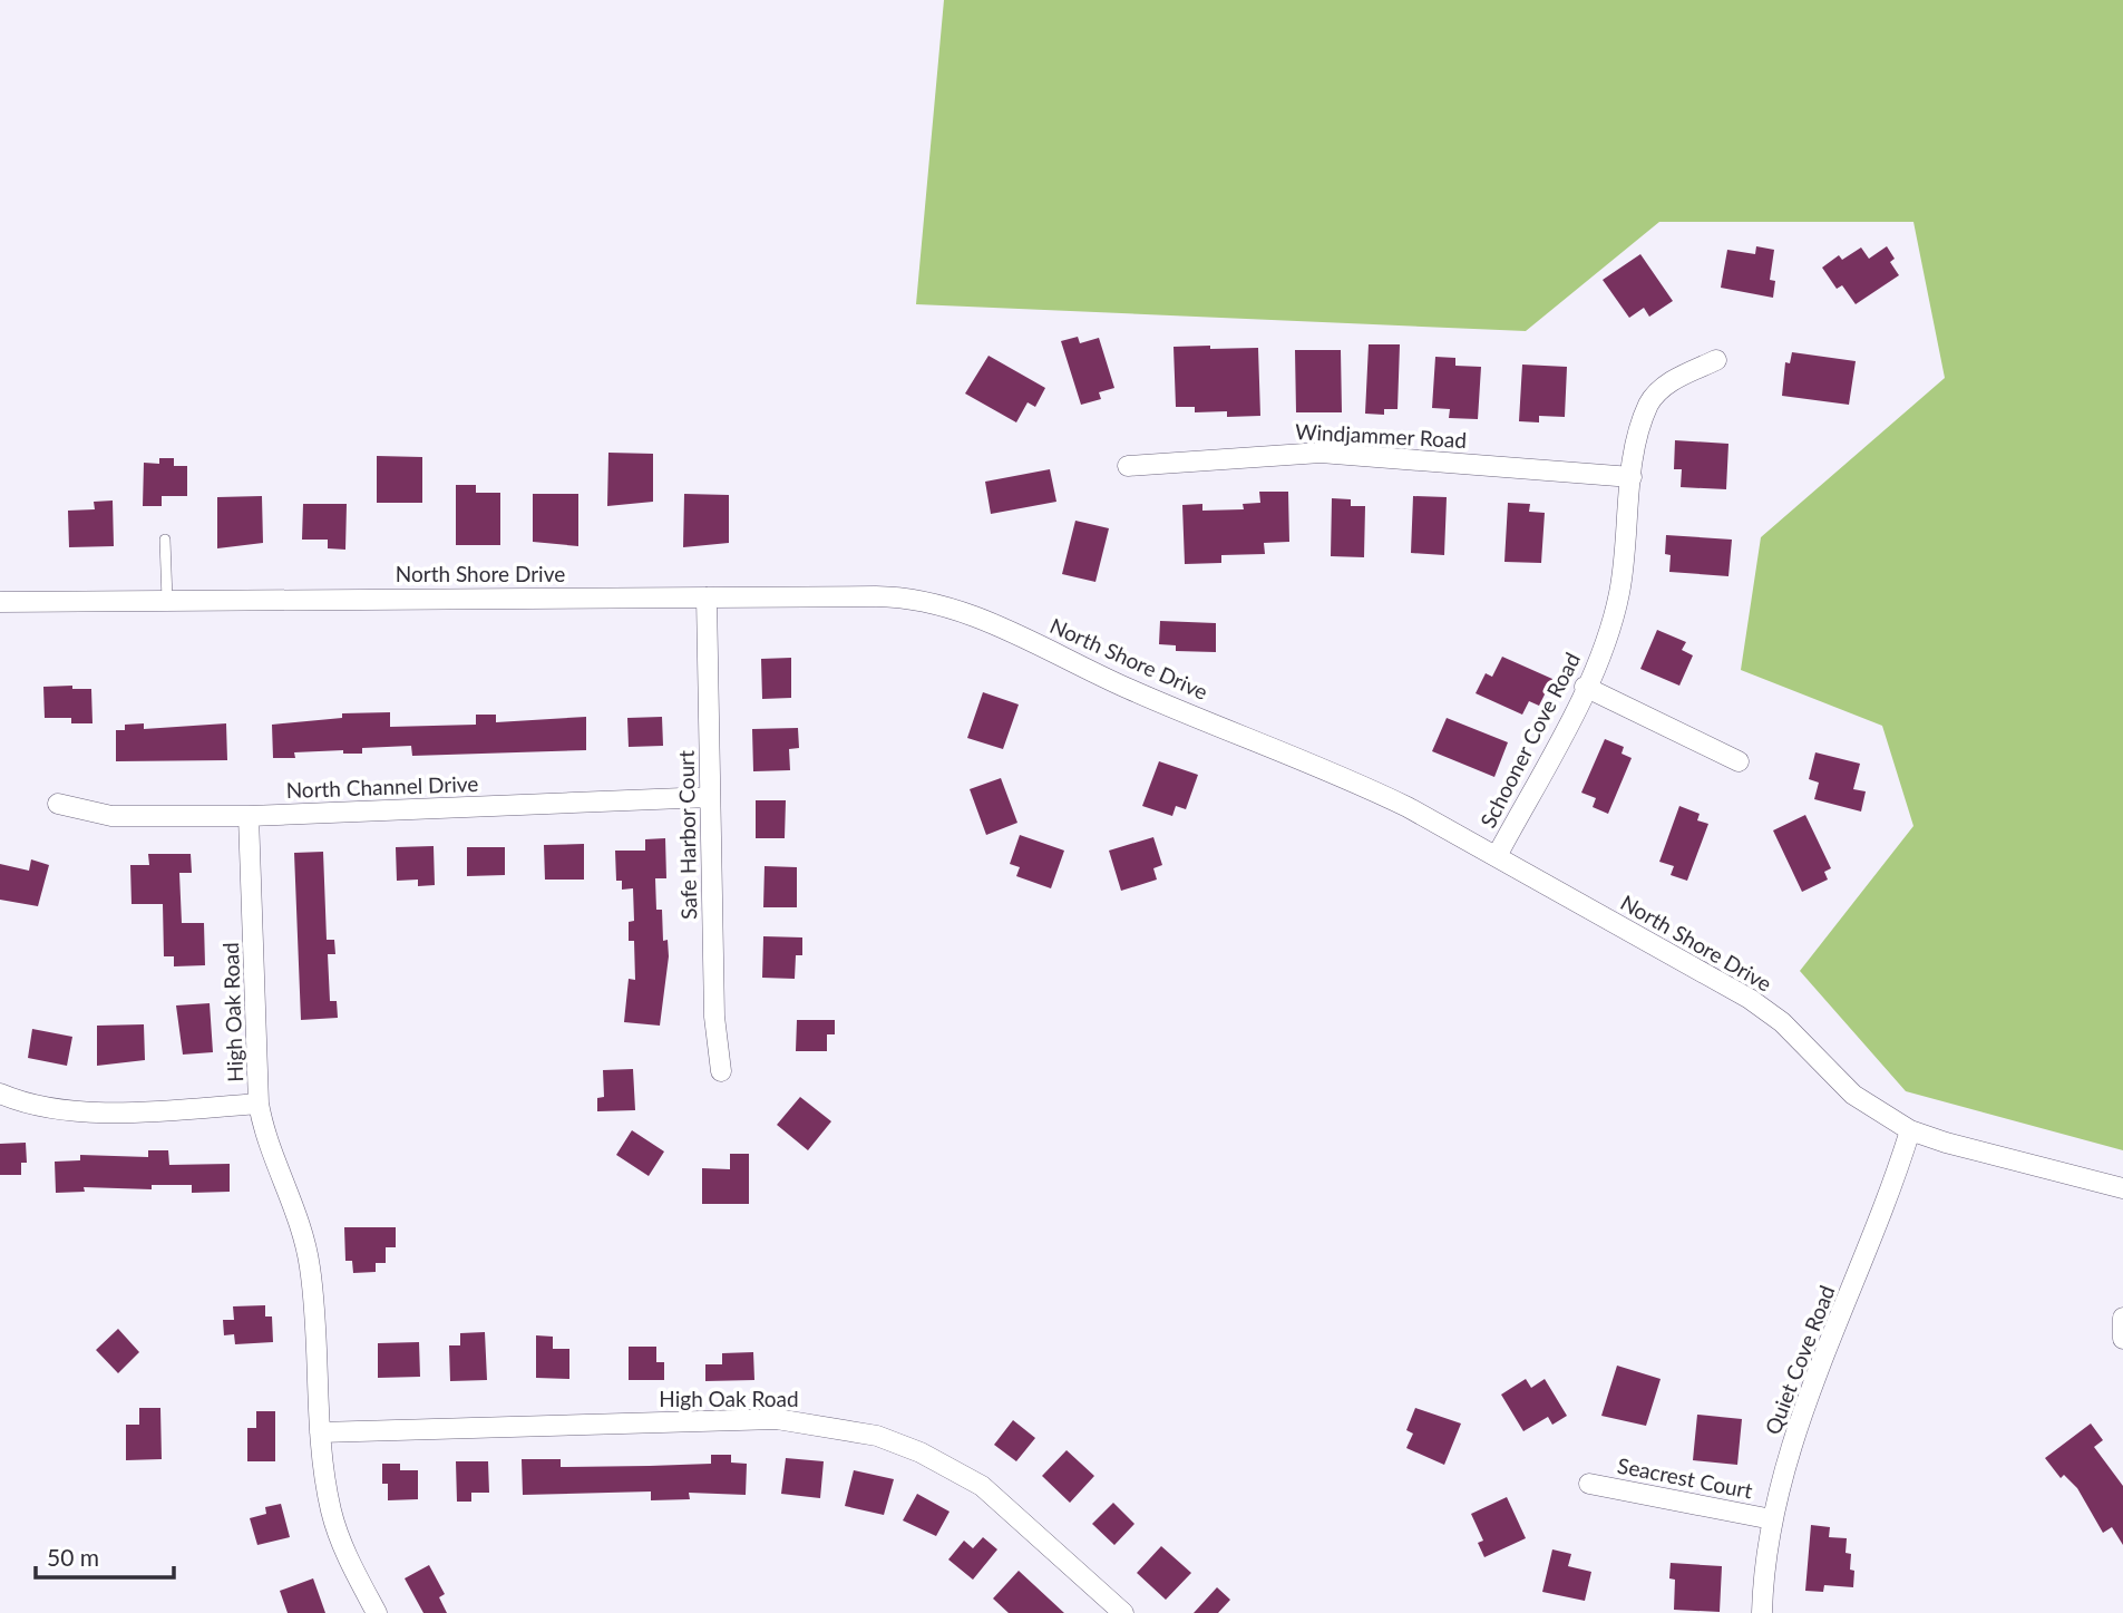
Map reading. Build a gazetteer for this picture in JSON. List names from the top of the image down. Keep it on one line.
{"streets":{"street":["Windjammer Road","North Shore Drive","Schooner Cove Road","North Channel Drive","Safe Harbor Court","High Oak Road","Quiet Cove Road","Seacrest Court"]},"crossings":[["Windjammer Road","Schooner Cove Road"],["North Shore Drive","Schooner Cove Road"],["North Shore Drive","Safe Harbor Court"],["North Shore Drive","Quiet Cove Road"],["North Channel Drive","Safe Harbor Court"],["North Channel Drive","High Oak Road"],["Quiet Cove Road","Seacrest Court"]],"scale_bar":"50 m"}
